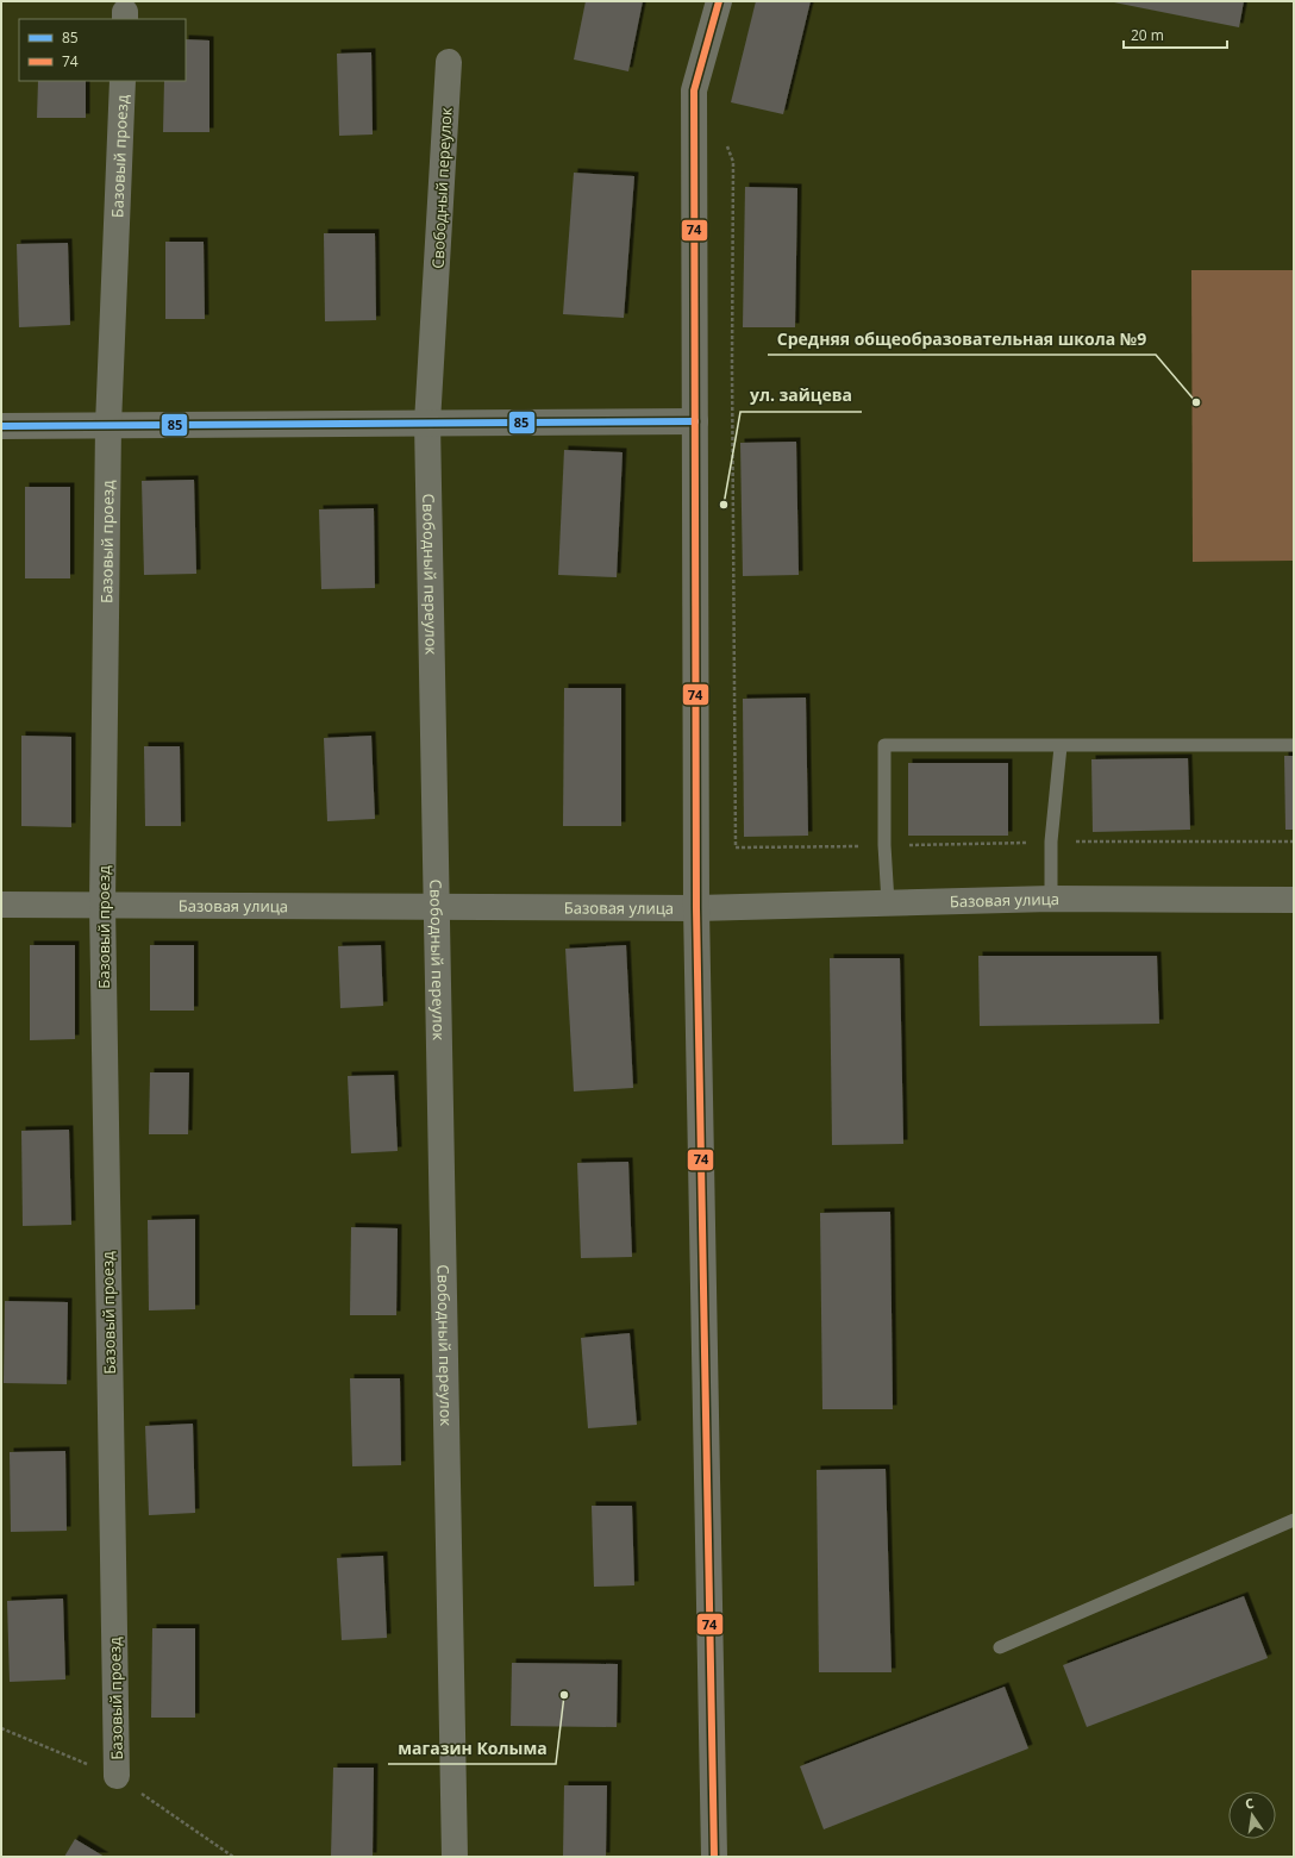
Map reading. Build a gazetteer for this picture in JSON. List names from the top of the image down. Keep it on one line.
{"streets":{"street":["Базовый проезд","Свободный переулок","Базовая улица"]},"crossings":[["Базовый проезд","Базовая улица"],["Свободный переулок","Базовая улица"]],"places":["Средняя общеобразовательная школа №9","ул. зайцева","магазин Колыма"],"lines":["transit line 74","transit line 85"],"legend":["85","74"],"scale_bar":"20 m","north":"top"}
